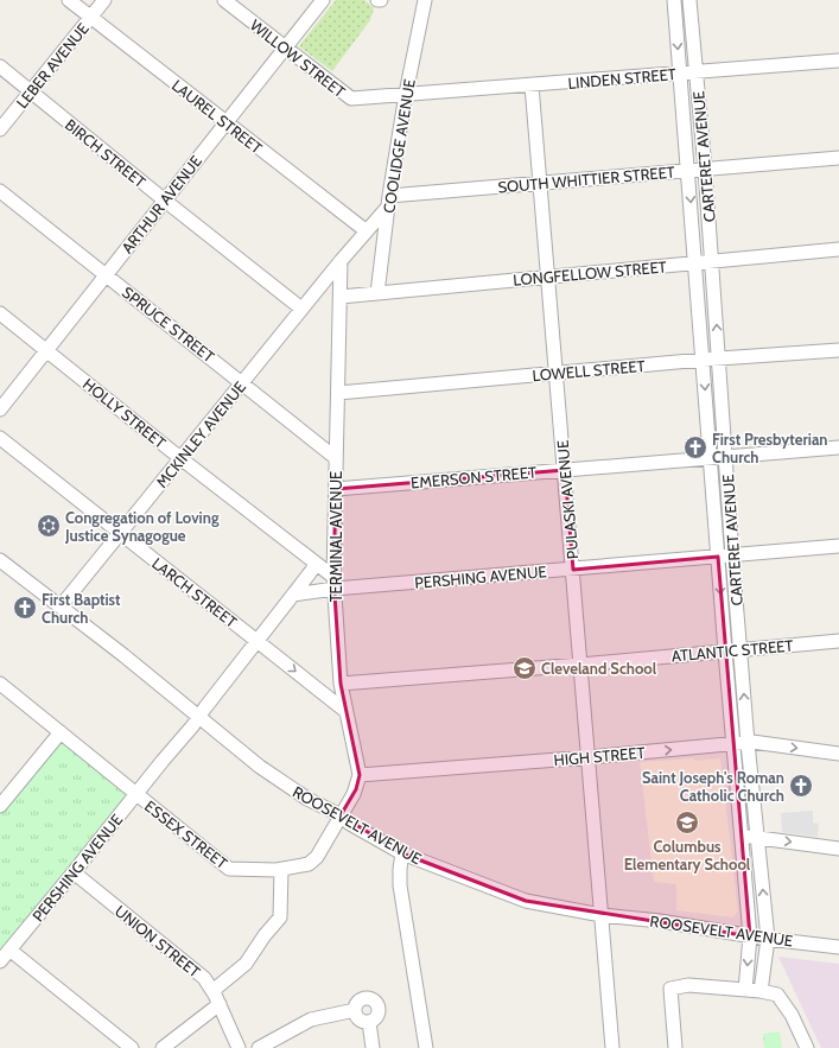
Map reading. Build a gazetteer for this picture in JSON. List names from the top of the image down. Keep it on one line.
{"streets":{"street":["WILLOW STREET","LEBER AVENUE","LINDEN STREET","LAUREL STREET","COOLIDGE AVENUE","BIRCH STREET","CARTERET AVENUE","SOUTH WHITTIER STREET","ARTHUR AVENUE","LONGFELLOW STREET","SPRUCE STREET","LOWELL STREET","HOLLY STREET","MCKINLEY AVENUE","EMERSON STREET","PULASKI AVENUE","TERMINAL AVENUE","PERSHING AVENUE","LARCH STREET","ATLANTIC STREET","HIGH STREET","ROOSEVELT AVENUE","ESSEX STREET","UNION STREET"]},"crossings":[["WILLOW STREET","LINDEN STREET"],["WILLOW STREET","COOLIDGE AVENUE"],["WILLOW STREET","ARTHUR AVENUE"],["LEBER AVENUE","LAUREL STREET"],["LEBER AVENUE","BIRCH STREET"],["LINDEN STREET","COOLIDGE AVENUE"],["LINDEN STREET","CARTERET AVENUE"],["LINDEN STREET","PULASKI AVENUE"],["LAUREL STREET","ARTHUR AVENUE"],["LAUREL STREET","MCKINLEY AVENUE"],["COOLIDGE AVENUE","SOUTH WHITTIER STREET"],["COOLIDGE AVENUE","LONGFELLOW STREET"],["COOLIDGE AVENUE","MCKINLEY AVENUE"],["BIRCH STREET","ARTHUR AVENUE"],["BIRCH STREET","MCKINLEY AVENUE"],["CARTERET AVENUE","SOUTH WHITTIER STREET"],["CARTERET AVENUE","LONGFELLOW STREET"],["CARTERET AVENUE","LOWELL STREET"],["CARTERET AVENUE","EMERSON STREET"],["CARTERET AVENUE","PERSHING AVENUE"],["CARTERET AVENUE","ATLANTIC STREET"],["CARTERET AVENUE","HIGH STREET"],["CARTERET AVENUE","ROOSEVELT AVENUE"],["SOUTH WHITTIER STREET","MCKINLEY AVENUE"],["SOUTH WHITTIER STREET","PULASKI AVENUE"],["ARTHUR AVENUE","SPRUCE STREET"],["ARTHUR AVENUE","HOLLY STREET"],["LONGFELLOW STREET","PULASKI AVENUE"],["LONGFELLOW STREET","TERMINAL AVENUE"],["SPRUCE STREET","MCKINLEY AVENUE"],["SPRUCE STREET","TERMINAL AVENUE"],["LOWELL STREET","PULASKI AVENUE"],["LOWELL STREET","TERMINAL AVENUE"],["HOLLY STREET","MCKINLEY AVENUE"],["HOLLY STREET","TERMINAL AVENUE"],["HOLLY STREET","PERSHING AVENUE"],["MCKINLEY AVENUE","LARCH STREET"],["MCKINLEY AVENUE","ROOSEVELT AVENUE"],["EMERSON STREET","PULASKI AVENUE"],["EMERSON STREET","TERMINAL AVENUE"],["PULASKI AVENUE","PERSHING AVENUE"],["PULASKI AVENUE","ATLANTIC STREET"],["PULASKI AVENUE","HIGH STREET"],["PULASKI AVENUE","ROOSEVELT AVENUE"],["TERMINAL AVENUE","PERSHING AVENUE"],["TERMINAL AVENUE","LARCH STREET"],["TERMINAL AVENUE","ATLANTIC STREET"],["TERMINAL AVENUE","HIGH STREET"],["TERMINAL AVENUE","ESSEX STREET"],["PERSHING AVENUE","LARCH STREET"],["PERSHING AVENUE","ROOSEVELT AVENUE"],["PERSHING AVENUE","ESSEX STREET"],["PERSHING AVENUE","UNION STREET"],["HIGH STREET","ESSEX STREET"],["ROOSEVELT AVENUE","ESSEX STREET"]],"places":{"church":["First Presbyterian Church","First Baptist Church","Saint Joseph's Roman Catholic Church"],"synagogue":["Congregation of Loving Justice Synagogue"],"school or university":["Cleveland School","Columbus Elementary School"]}}
